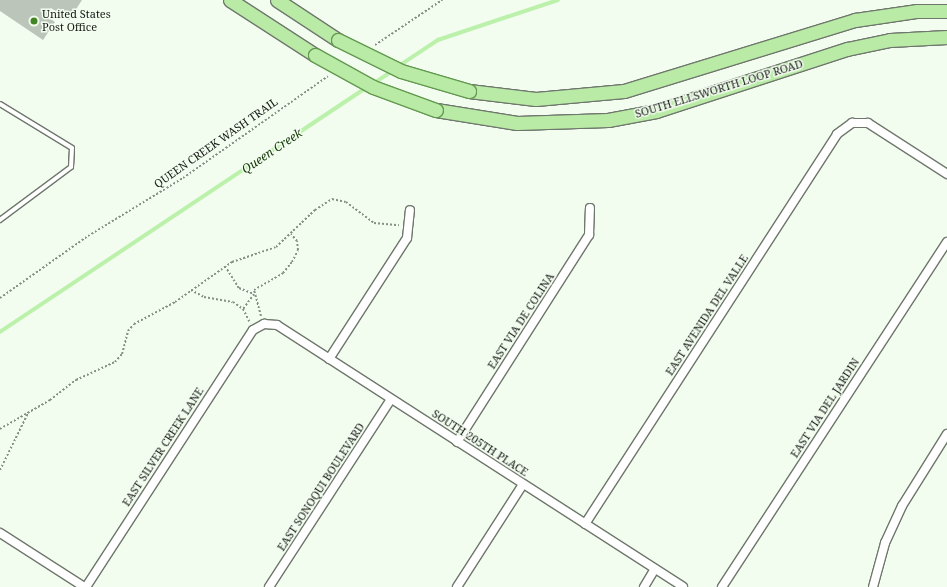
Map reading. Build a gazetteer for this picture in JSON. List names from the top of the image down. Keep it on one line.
{"streets":{"main road":["SOUTH ELLSWORTH LOOP ROAD"],"street":["EAST AVENIDA DEL VALLE","EAST VIA DE COLINA","EAST VIA DEL JARDIN","SOUTH 205TH PLACE","EAST SILVER CREEK LANE","EAST SONOQUI BOULEVARD"],"path":["QUEEN CREEK WASH TRAIL"]},"crossings":[["EAST AVENIDA DEL VALLE","SOUTH 205TH PLACE"],["EAST VIA DE COLINA","SOUTH 205TH PLACE"],["SOUTH 205TH PLACE","EAST SONOQUI BOULEVARD"]],"water":["Queen Creek"],"places":["United States Post Office"]}
